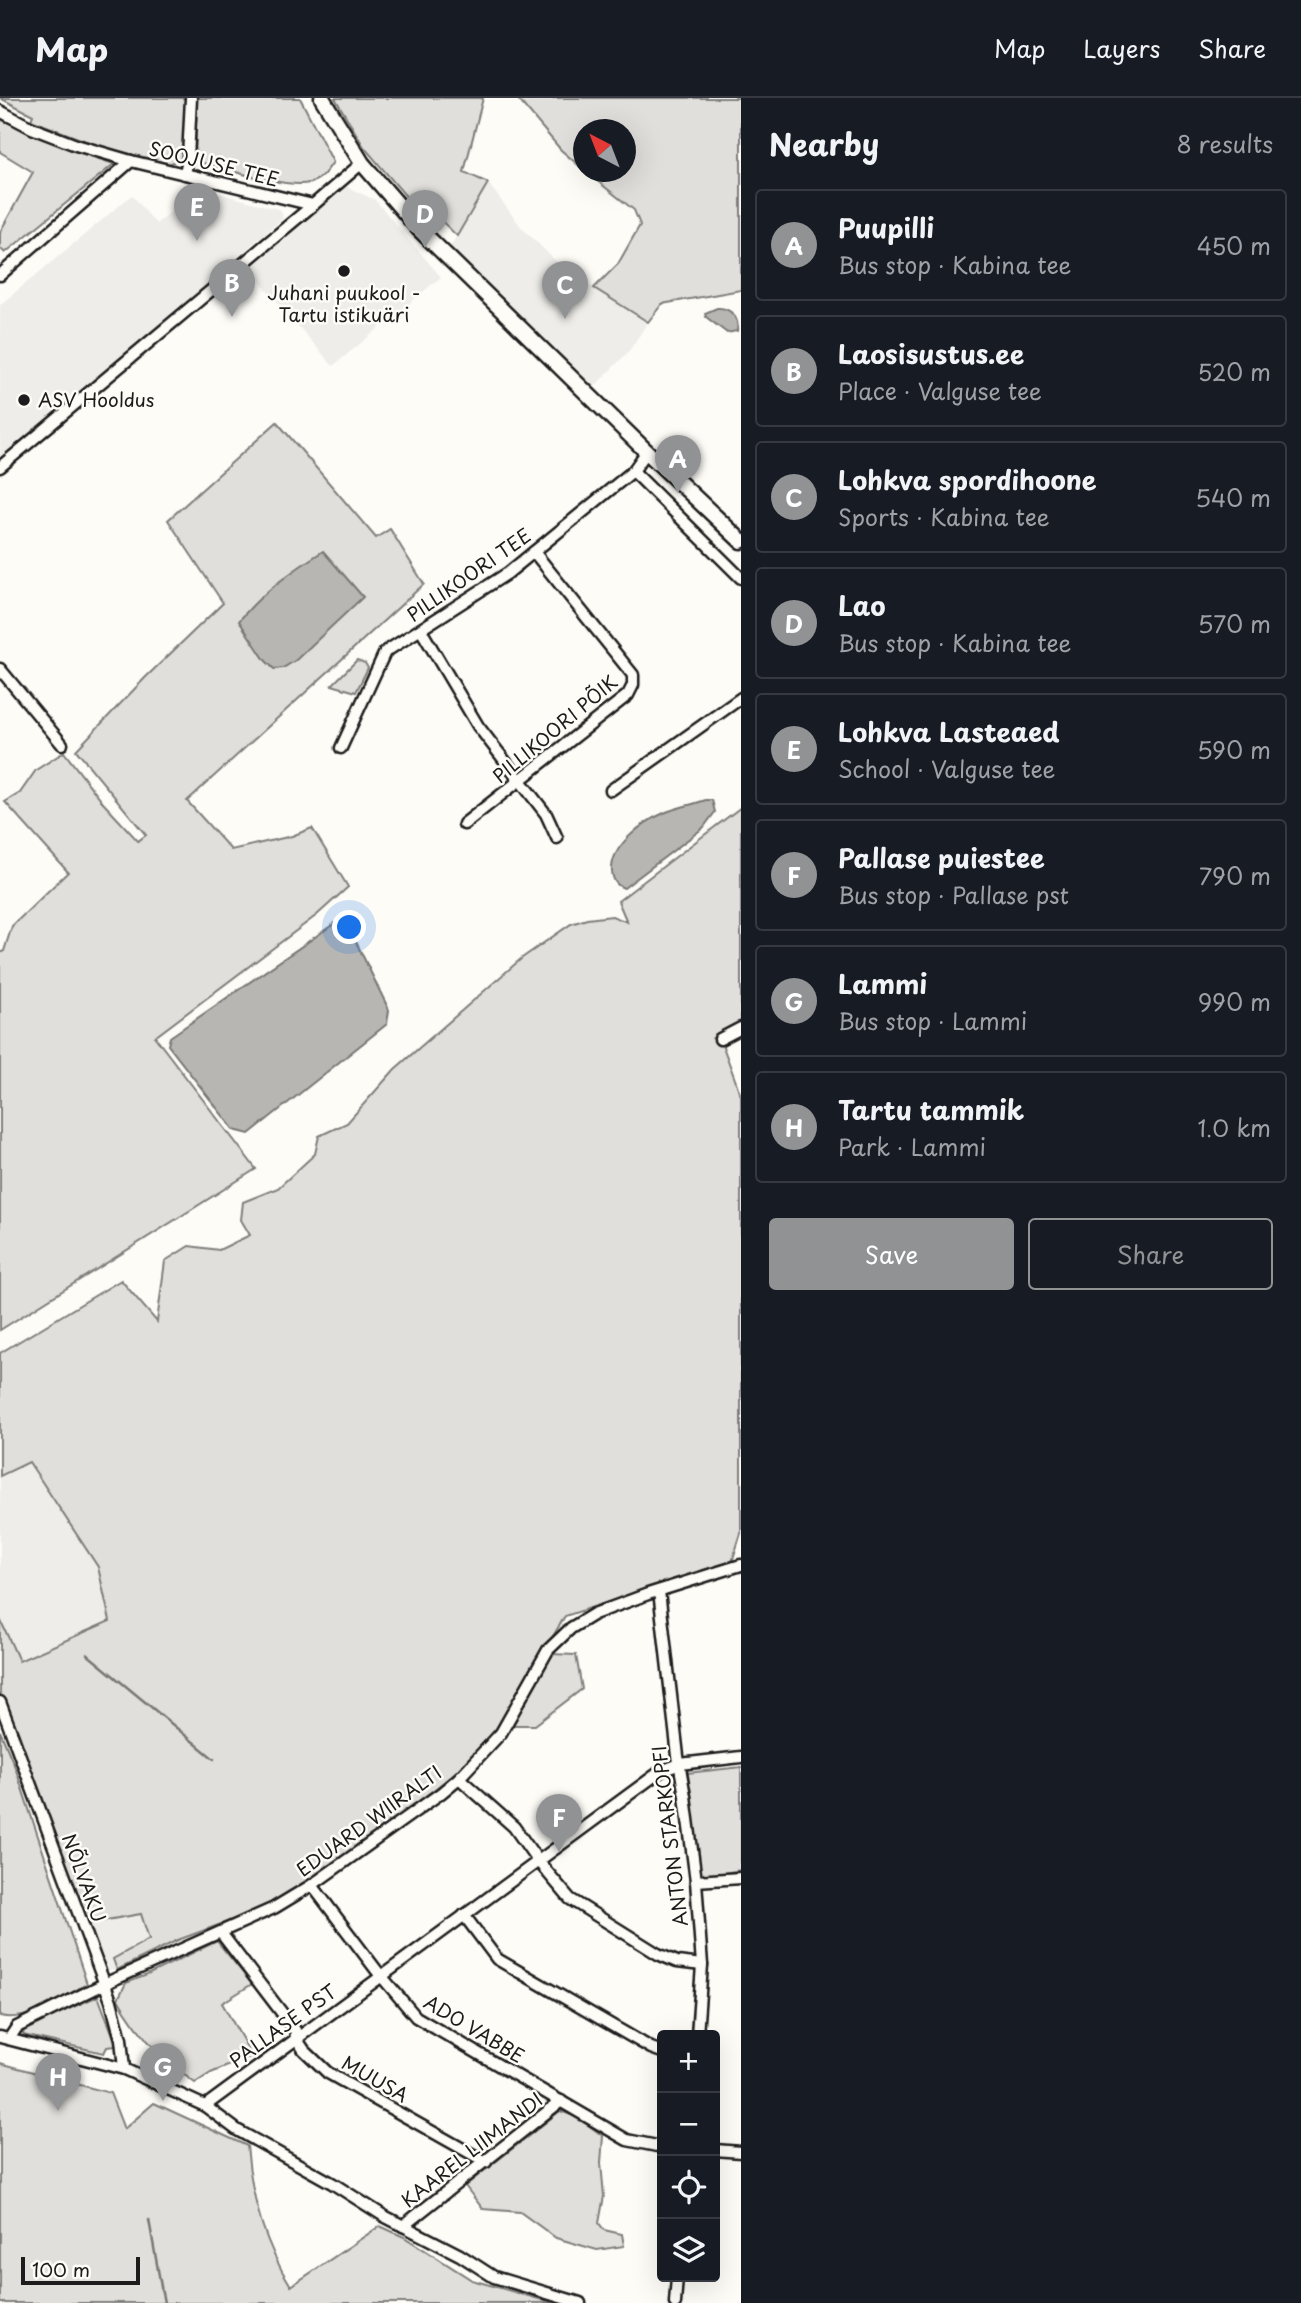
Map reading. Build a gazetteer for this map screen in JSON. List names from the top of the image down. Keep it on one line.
{"streets":{"street":["SOOJUSE TEE","PILLIKOORI TEE","PILLIKOORI PÕIK","EDUARD WIIRALTI","ANTON STARKOPFI","NÕLVAKU","PALLASE PST","ADO VABBE","MUUSA","KAAREL LIIMANDI"]},"crossings":[["PILLIKOORI TEE","PILLIKOORI PÕIK"],["EDUARD WIIRALTI","ANTON STARKOPFI"],["EDUARD WIIRALTI","NÕLVAKU"],["EDUARD WIIRALTI","ADO VABBE"],["EDUARD WIIRALTI","MUUSA"],["ANTON STARKOPFI","PALLASE PST"],["PALLASE PST","ADO VABBE"],["PALLASE PST","MUUSA"],["ADO VABBE","KAAREL LIIMANDI"],["MUUSA","KAAREL LIIMANDI"]],"places":["Juhani puukool - Tartu istikuäri","ASV Hooldus"],"scale_bar":"100 m","north":"top left","page":{"header":"Map","nav":["Map","Layers","Share"],"heading":["Nearby","8 results"],"pins":["E","D","B","C","A","F","G","H"],"list":[{"mark":"A","name":"Puupilli","note":"Bus stop · Kabina tee","value":"450 m"},{"mark":"B","name":"Laosisustus.ee","note":"Place · Valguse tee","value":"520 m"},{"mark":"C","name":"Lohkva spordihoone","note":"Sports · Kabina tee","value":"540 m"},{"mark":"D","name":"Lao","note":"Bus stop · Kabina tee","value":"570 m"},{"mark":"E","name":"Lohkva Lasteaed","note":"School · Valguse tee","value":"590 m"},{"mark":"F","name":"Pallase puiestee","note":"Bus stop · Pallase pst","value":"790 m"},{"mark":"G","name":"Lammi","note":"Bus stop · Lammi","value":"990 m"},{"mark":"H","name":"Tartu tammik","note":"Park · Lammi","value":"1.0 km"}],"buttons":["Save","Share"],"map_buttons":["+","−"],"scale":"100 m"}}
